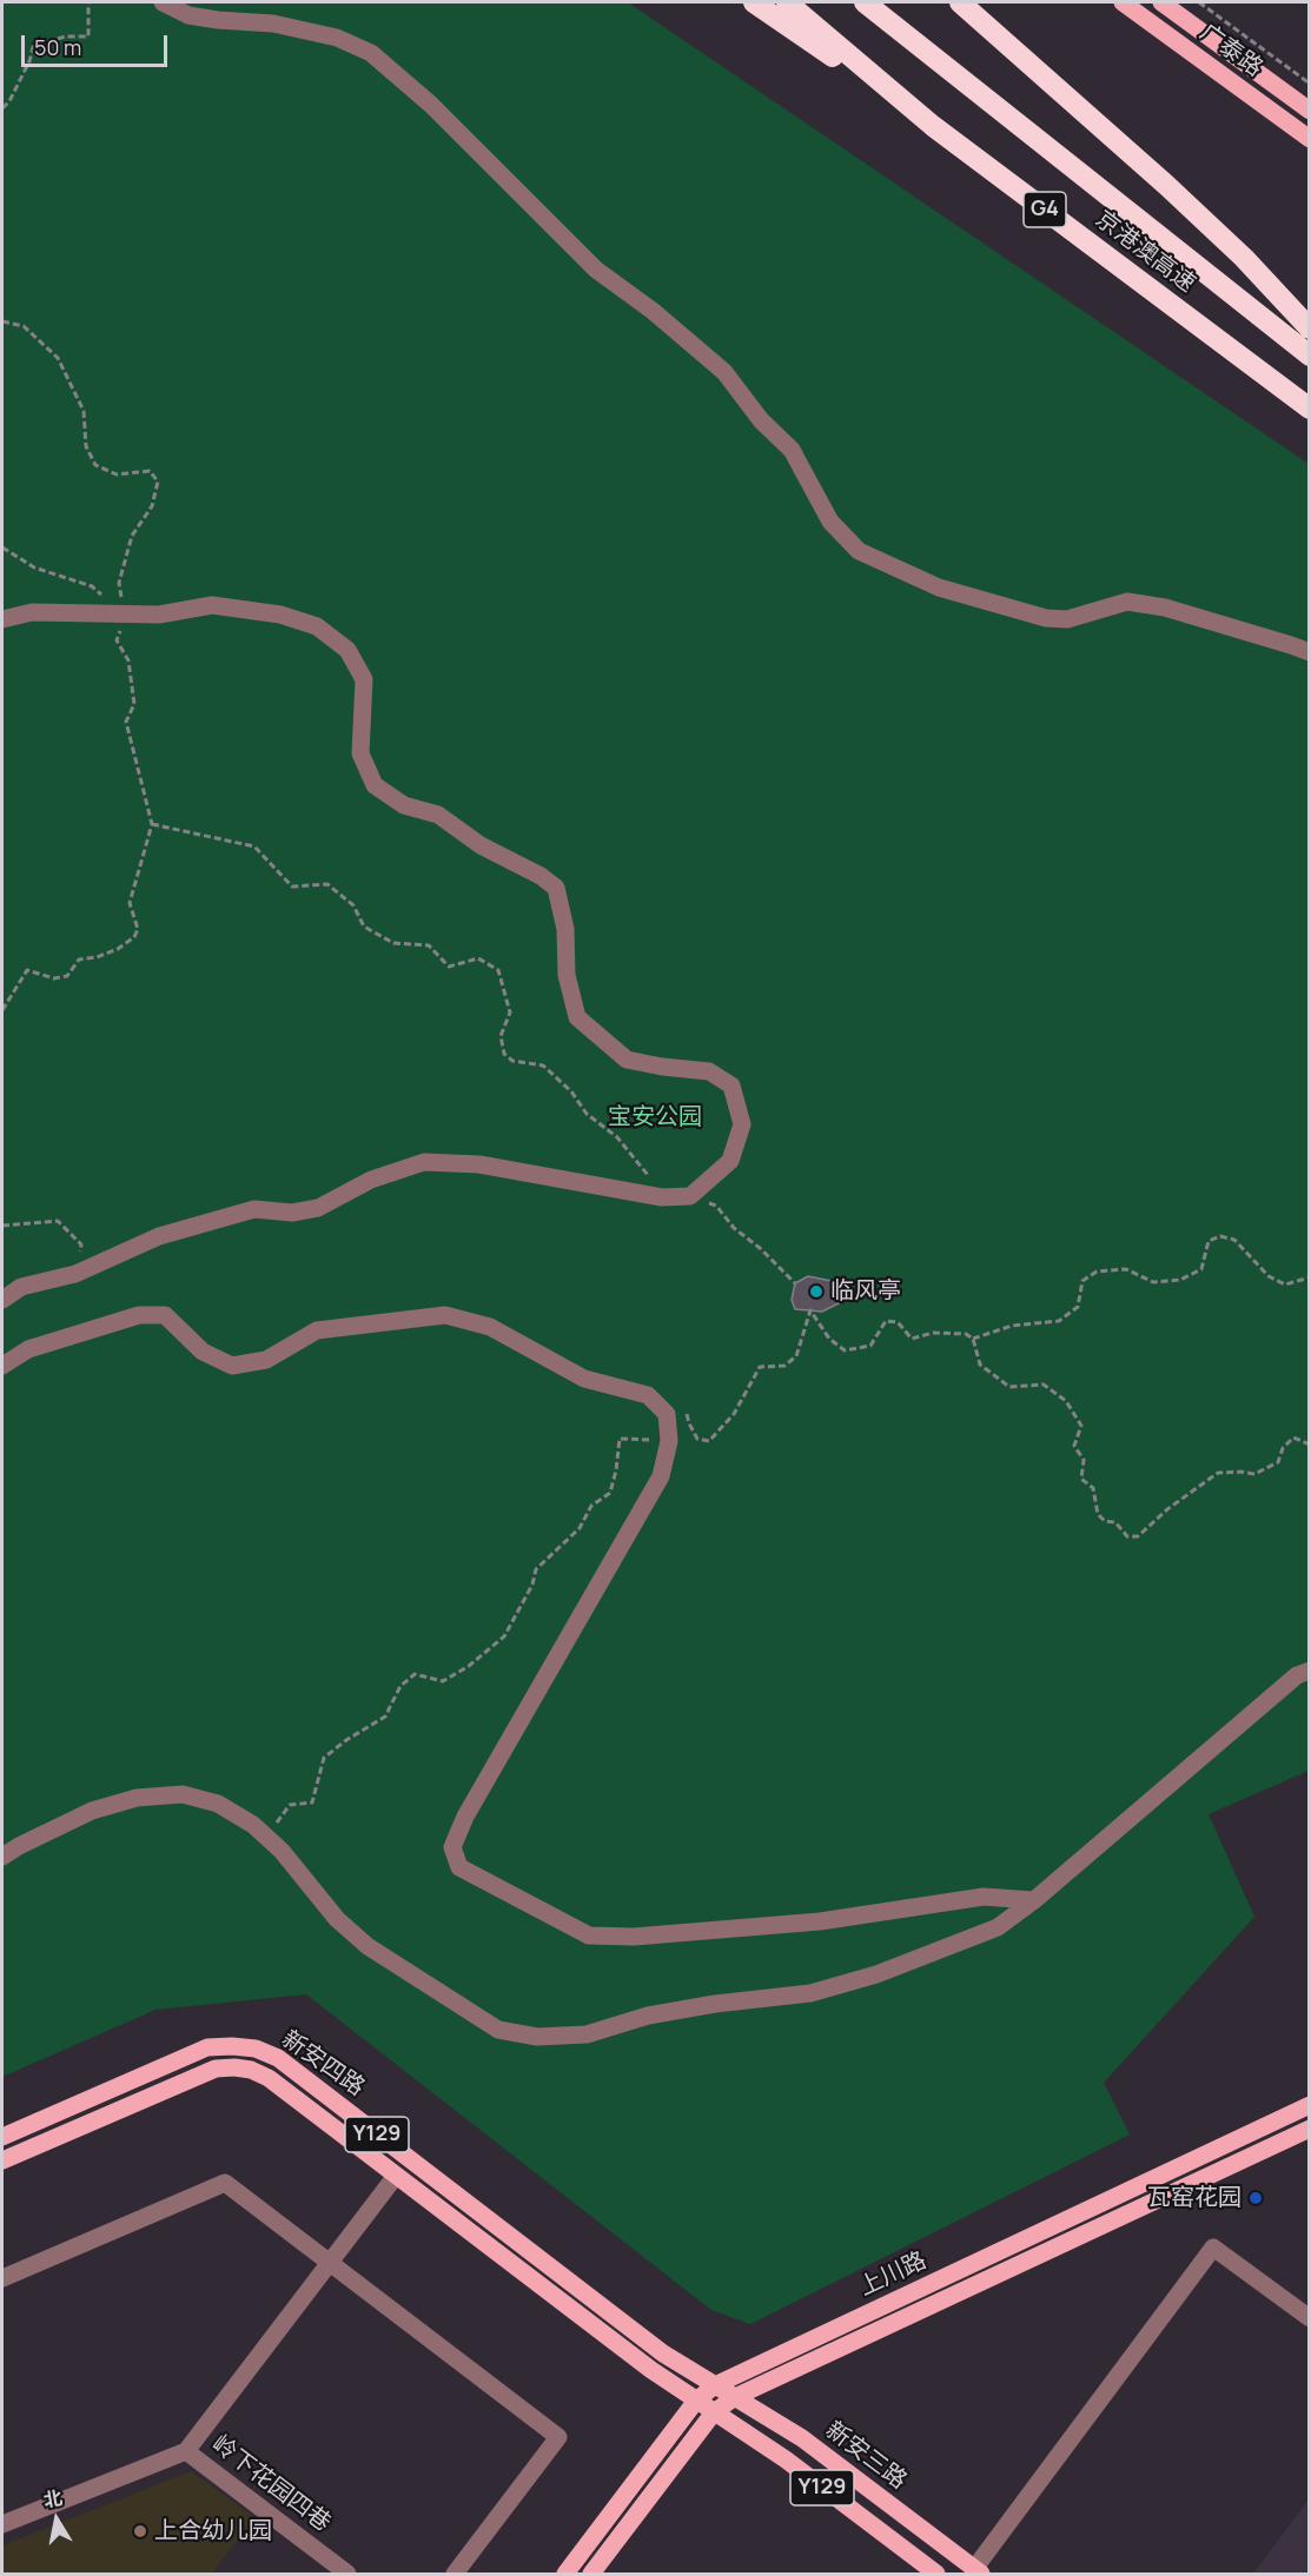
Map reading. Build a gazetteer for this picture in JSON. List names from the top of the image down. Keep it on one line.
{"streets":{"highway":["G4","京港澳高速"],"main road":["广泰路","新安四路","Y129","上川路","新安三路"],"street":["岭下花园四巷"]},"crossings":[["新安四路","Y129"],["新安四路","上川路"],["新安四路","新安三路"],["Y129","上川路"],["上川路","新安三路"]],"parks":["宝安公园"],"places":["临风亭","瓦窑花园","上合幼儿园"],"scale_bar":"50 m","north":"top"}
